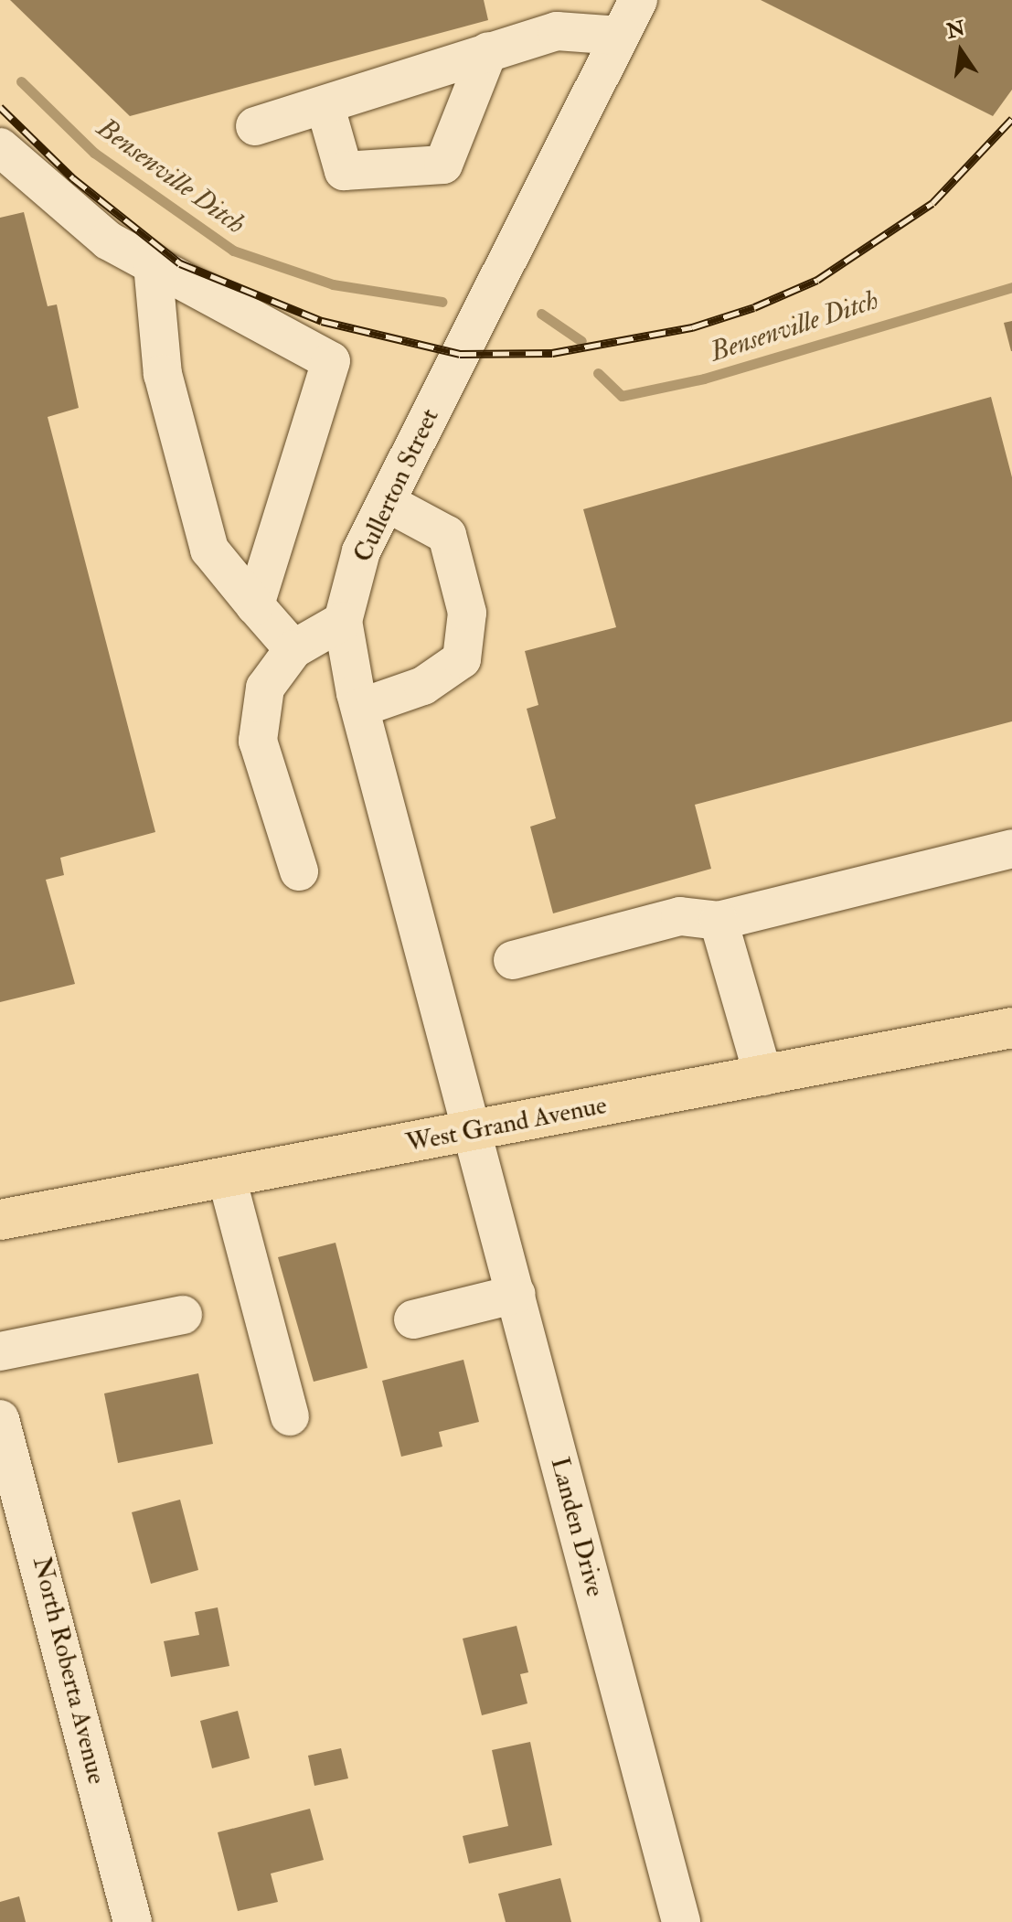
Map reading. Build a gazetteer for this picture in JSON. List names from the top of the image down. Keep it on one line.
{"streets":{"main road":["West Grand Avenue"],"street":["Cullerton Street","Landen Drive","North Roberta Avenue"]},"crossings":[["Cullerton Street","West Grand Avenue"],["Cullerton Street","Landen Drive"],["West Grand Avenue","Landen Drive"]],"water":["Bensenville Ditch"],"north":"top"}
